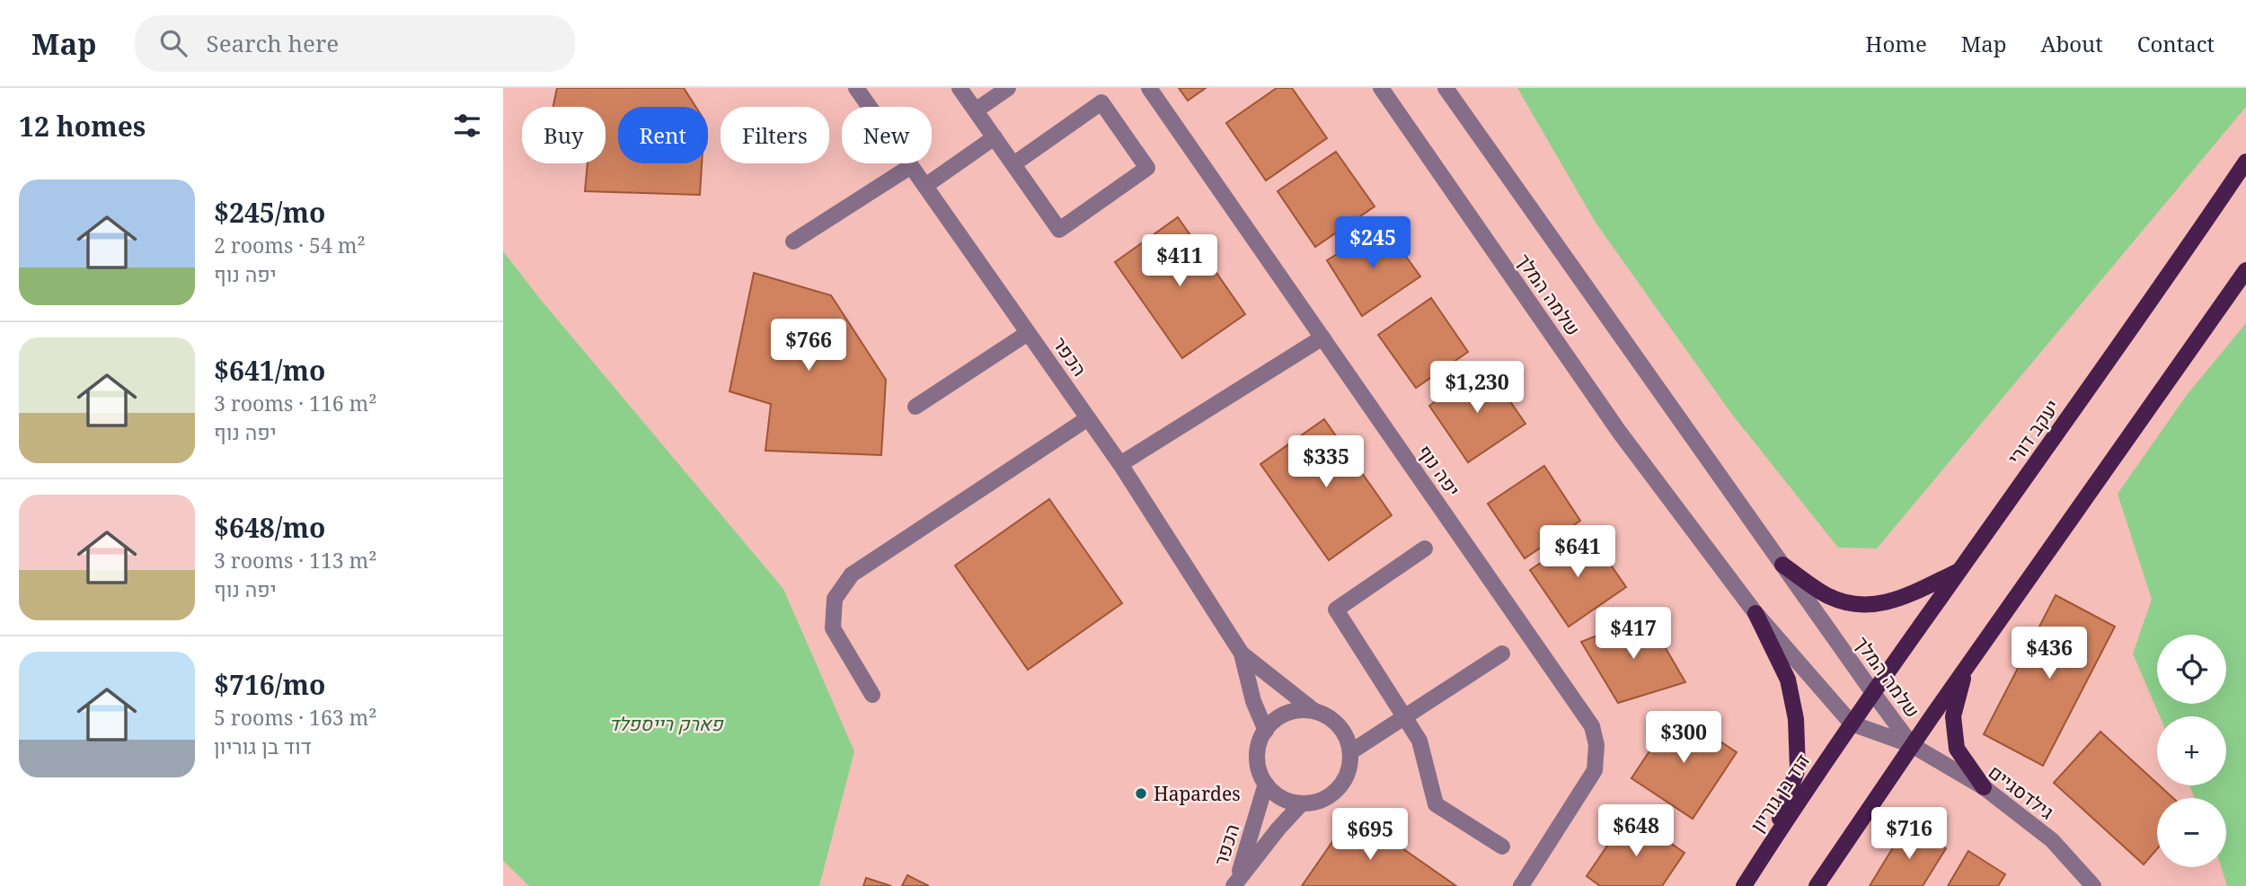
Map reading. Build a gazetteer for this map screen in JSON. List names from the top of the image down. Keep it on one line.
{"streets":{"main road":["יעקב דורי","דוד בן גוריון"],"street":["שלמה המלך","הכפר","יפה נוף","גילדסגיים"]},"crossings":[["שלמה המלך","יעקב דורי"],["שלמה המלך","גילדסגיים"],["שלמה המלך","דוד בן גוריון"],["יעקב דורי","דוד בן גוריון"]],"parks":["פארק רייספלד"],"places":["Hapardes"],"page":{"header":"Map","search":"Search here","nav":["Home","Map","About","Contact"],"heading":"12 homes","chip":["Buy","Rent","Filters","New"],"list":[{"name":"$245/mo","note":"2 rooms · 54 m² · יפה נוף"},{"name":"$641/mo","note":"3 rooms · 116 m² · יפה נוף"},{"name":"$648/mo","note":"3 rooms · 113 m² · יפה נוף"},{"name":"$716/mo","note":"5 rooms · 163 m² · דוד בן גוריון"}],"price":["$245","$411","$766","$1,230","$335","$641","$417","$436","$300","$648","$716","$695"],"map_buttons":["+","−"]}}
